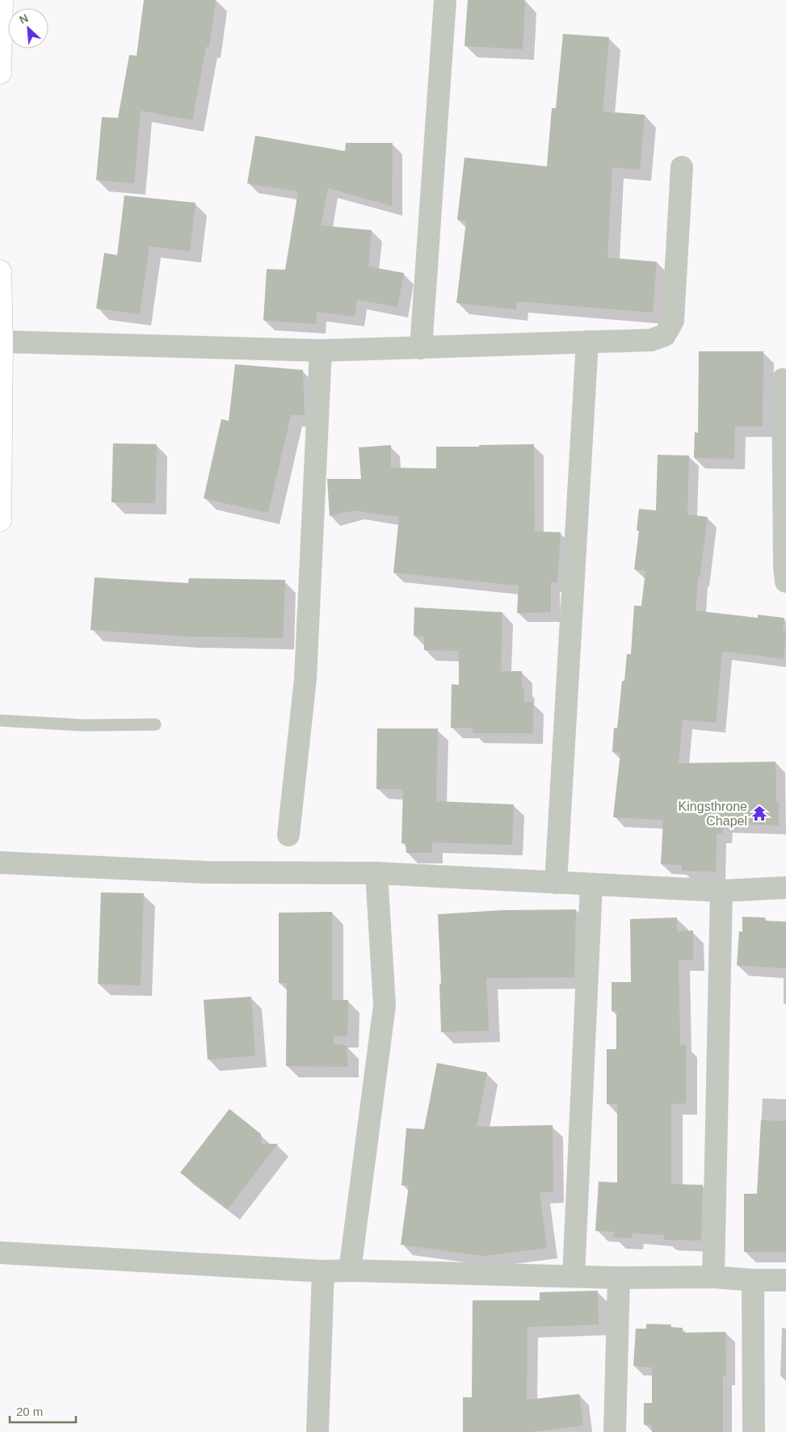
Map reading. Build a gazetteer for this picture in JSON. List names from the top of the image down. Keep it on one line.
{"places":{"temple":["Kingsthrone Chapel"]},"scale_bar":"20 m","north":"top left"}
